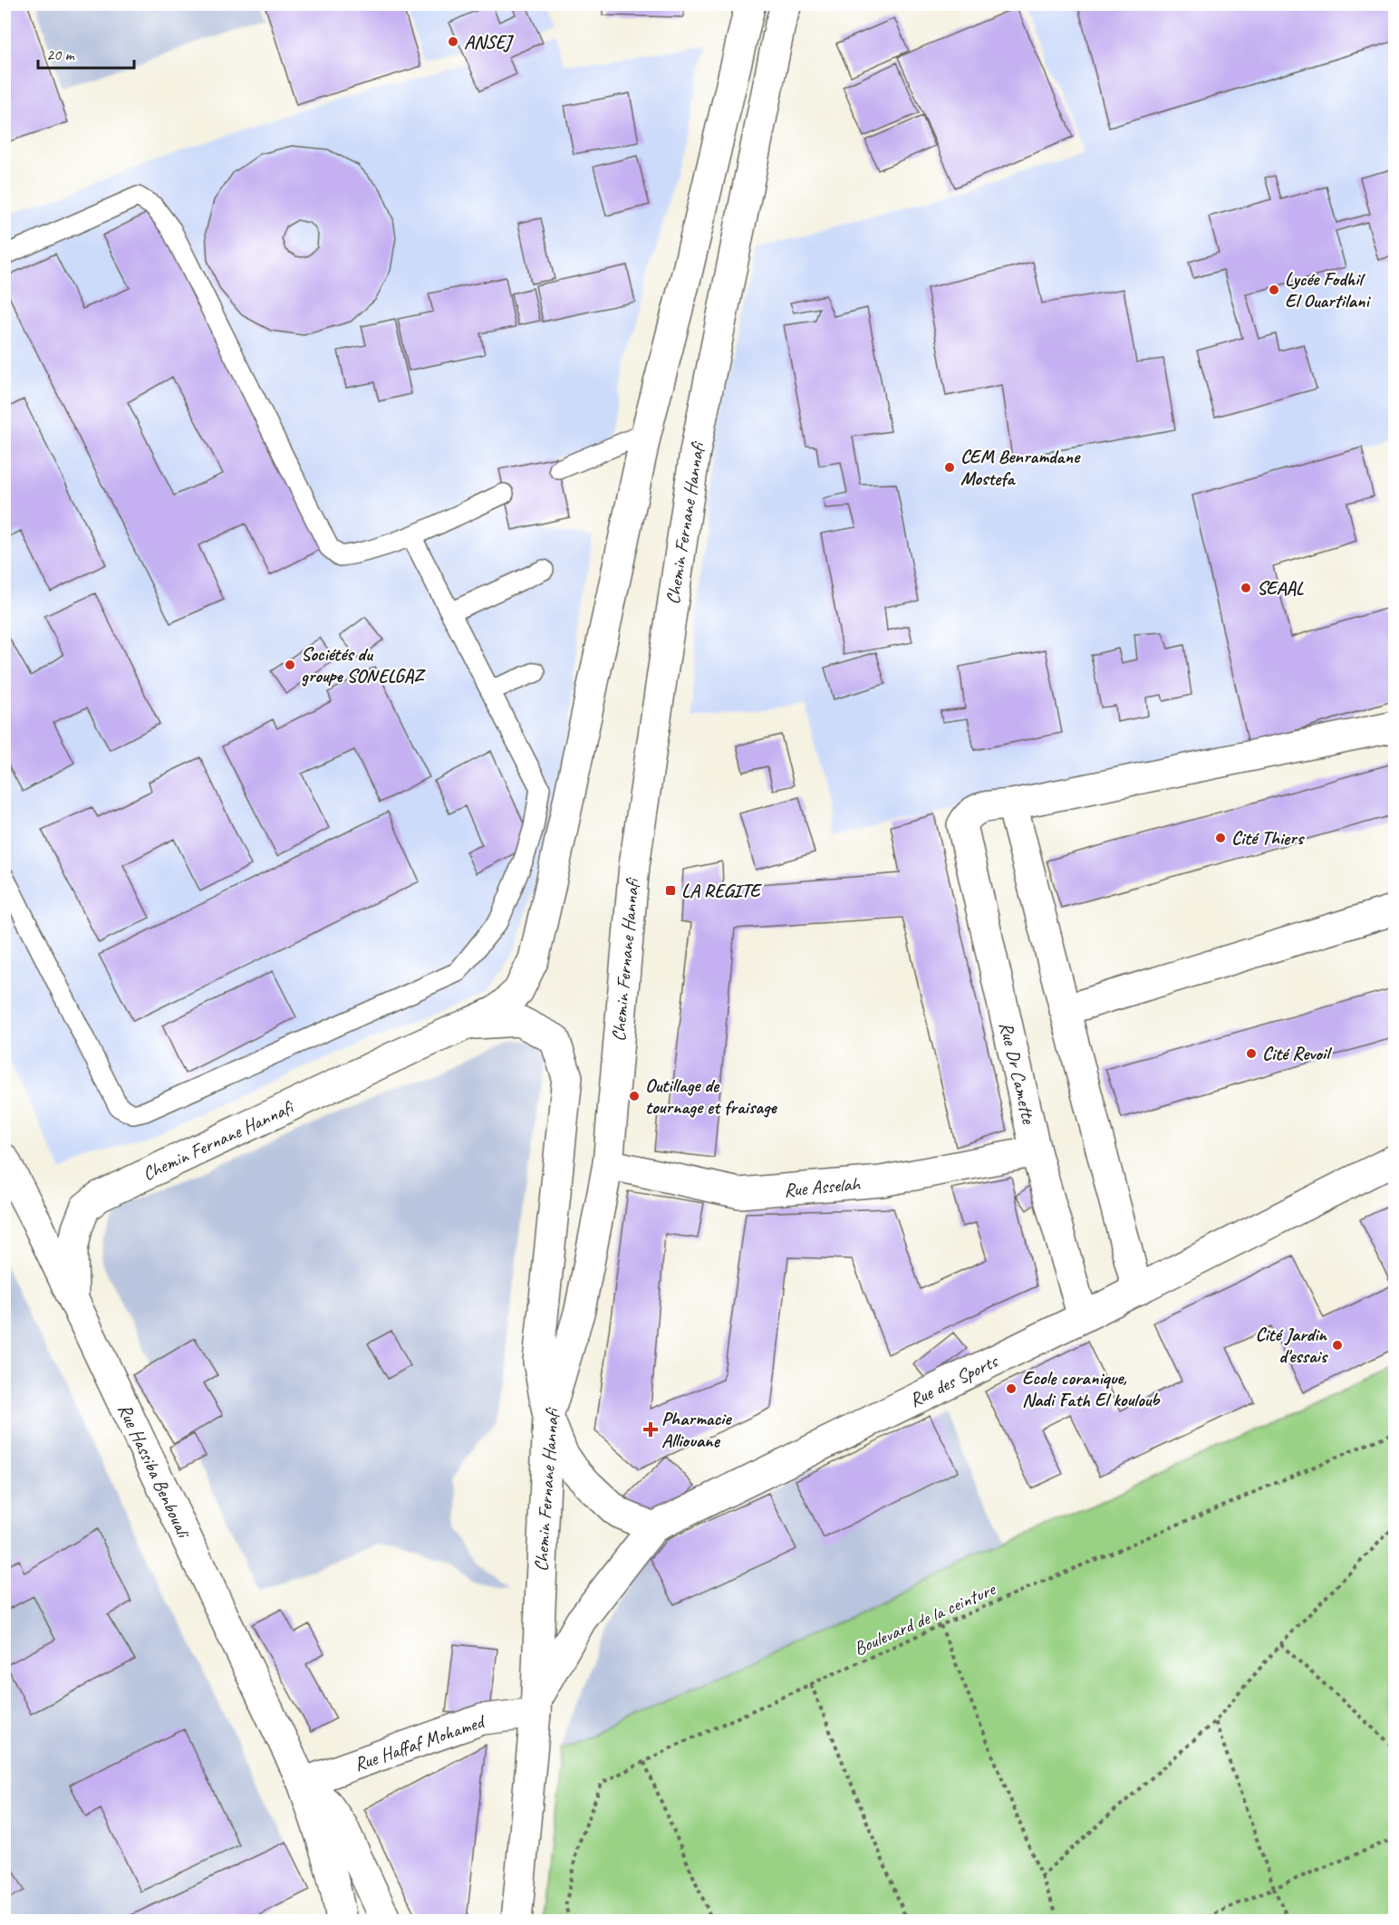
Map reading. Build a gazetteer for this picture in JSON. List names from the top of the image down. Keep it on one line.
{"streets":{"main road":["Chemin Fernane Hannafi","Rue Dr Camette","Rue Asselah","Rue des Sports","Rue Hassiba Benbouali","Rue Haffaf Mohamed"],"path":["Boulevard de la ceinture"]},"crossings":[["Chemin Fernane Hannafi","Rue Asselah"],["Chemin Fernane Hannafi","Rue Hassiba Benbouali"],["Chemin Fernane Hannafi","Rue Haffaf Mohamed"],["Rue Dr Camette","Rue Asselah"],["Rue Dr Camette","Rue des Sports"],["Rue Hassiba Benbouali","Rue Haffaf Mohamed"]],"places":{"other":["ANSEJ","Lycée Fodhil El Ouartilani","CEM Benramdane Mostefa","SEAAL","Sociétés du groupe SONELGAZ","Cité Thiers","Cité Revoil","Outillage de tournage et fraisage","Cité Jardin d'essais","Ecole coranique, Nadi Fath El kouloub"],"transit":["LA REGITE"],"health":["Pharmacie Alliouane"]},"scale_bar":"20 m"}
